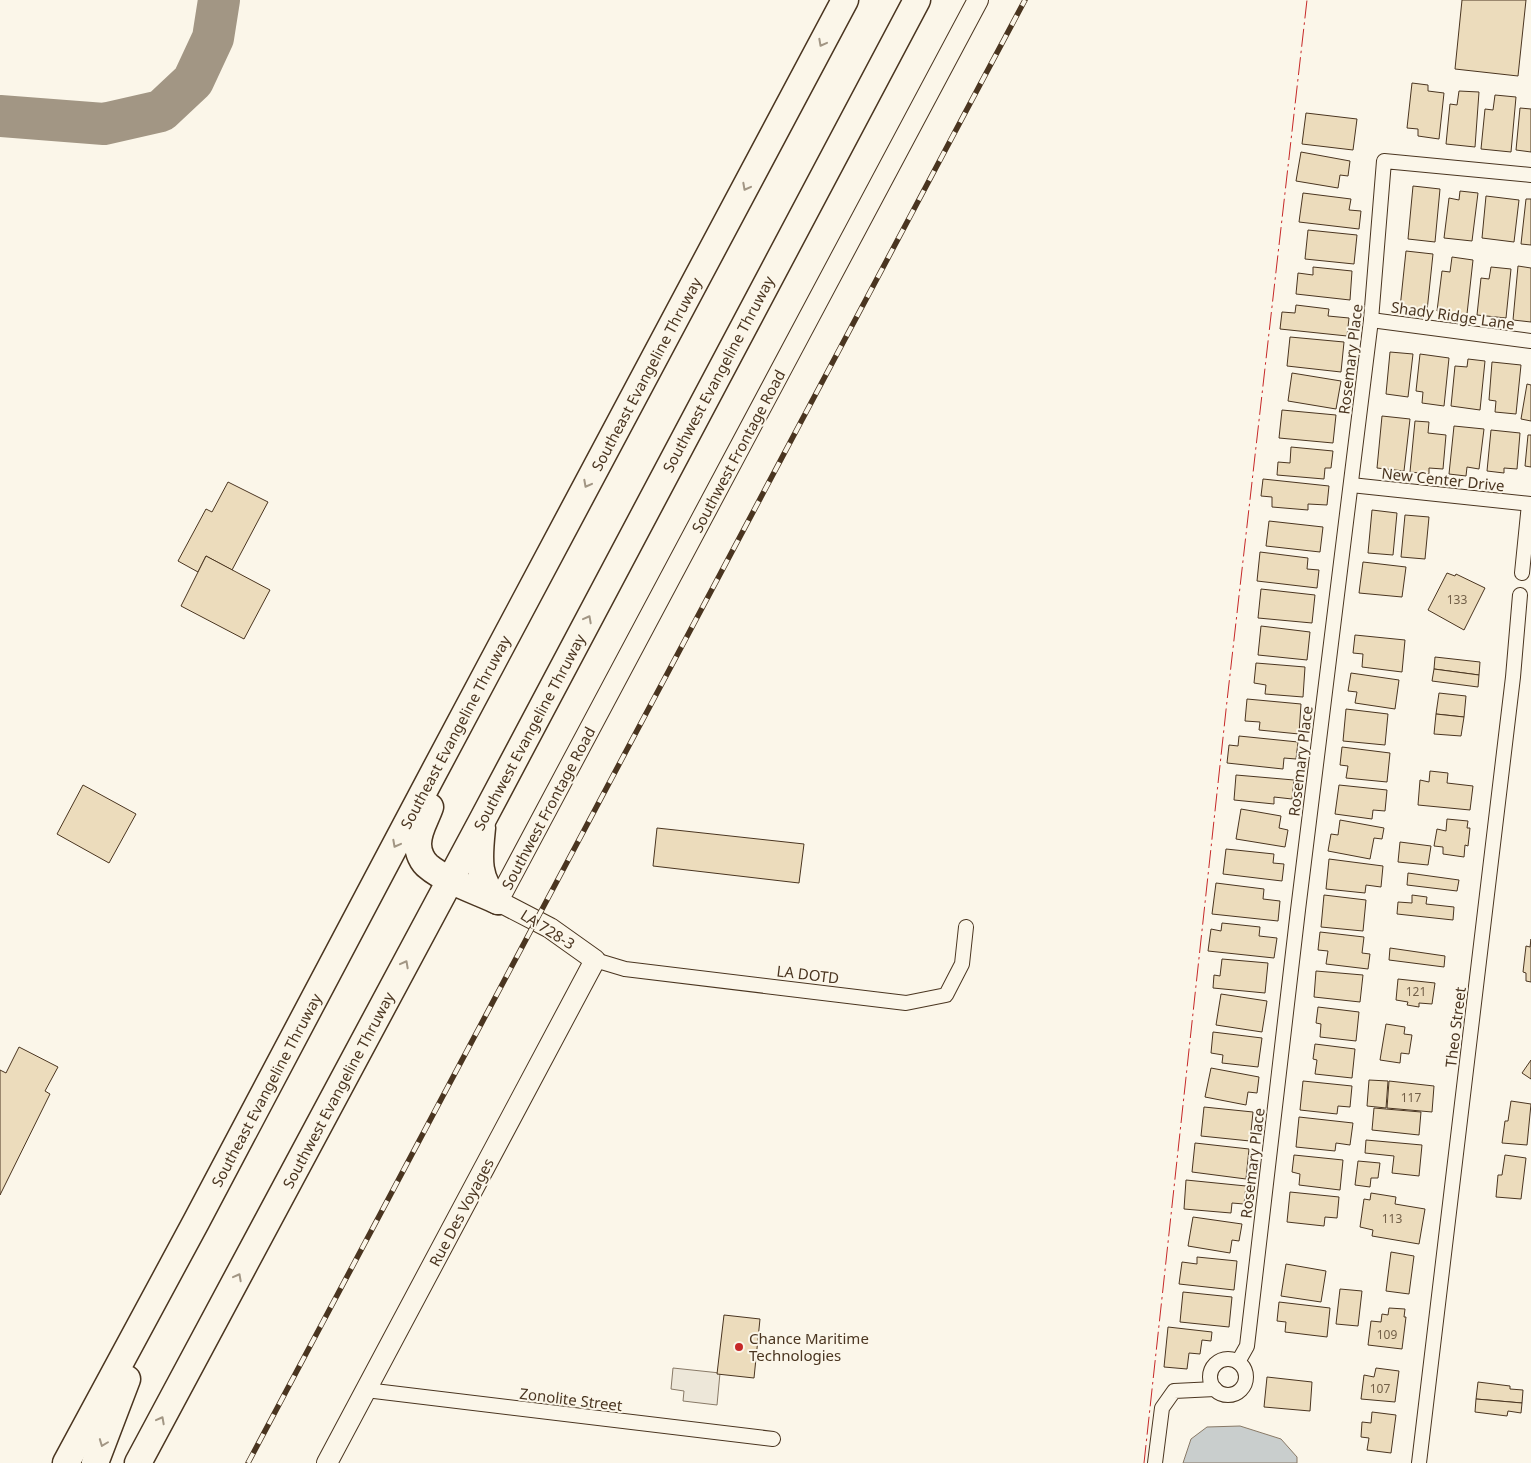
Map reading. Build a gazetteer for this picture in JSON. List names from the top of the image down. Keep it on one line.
{"streets":{"highway":["Southeast Evangeline Thruway","Southwest Evangeline Thruway"],"main road":["Southwest Frontage Road","LA 728-3","Rue Des Voyages"],"street":["Shady Ridge Lane","Rosemary Place","New Center Drive","LA DOTD","Theo Street","Zonolite Street"]},"crossings":[["Shady Ridge Lane","Rosemary Place"],["Rosemary Place","New Center Drive"],["Southwest Frontage Road","LA 728-3"],["LA 728-3","LA DOTD"],["LA 728-3","Rue Des Voyages"],["LA DOTD","Rue Des Voyages"],["Rue Des Voyages","Zonolite Street"]],"one_way":["Southeast Evangeline Thruway","Southwest Evangeline Thruway"],"places":["Chance Maritime Technologies"],"house_numbers":["133","121","117","113","109","107"]}
